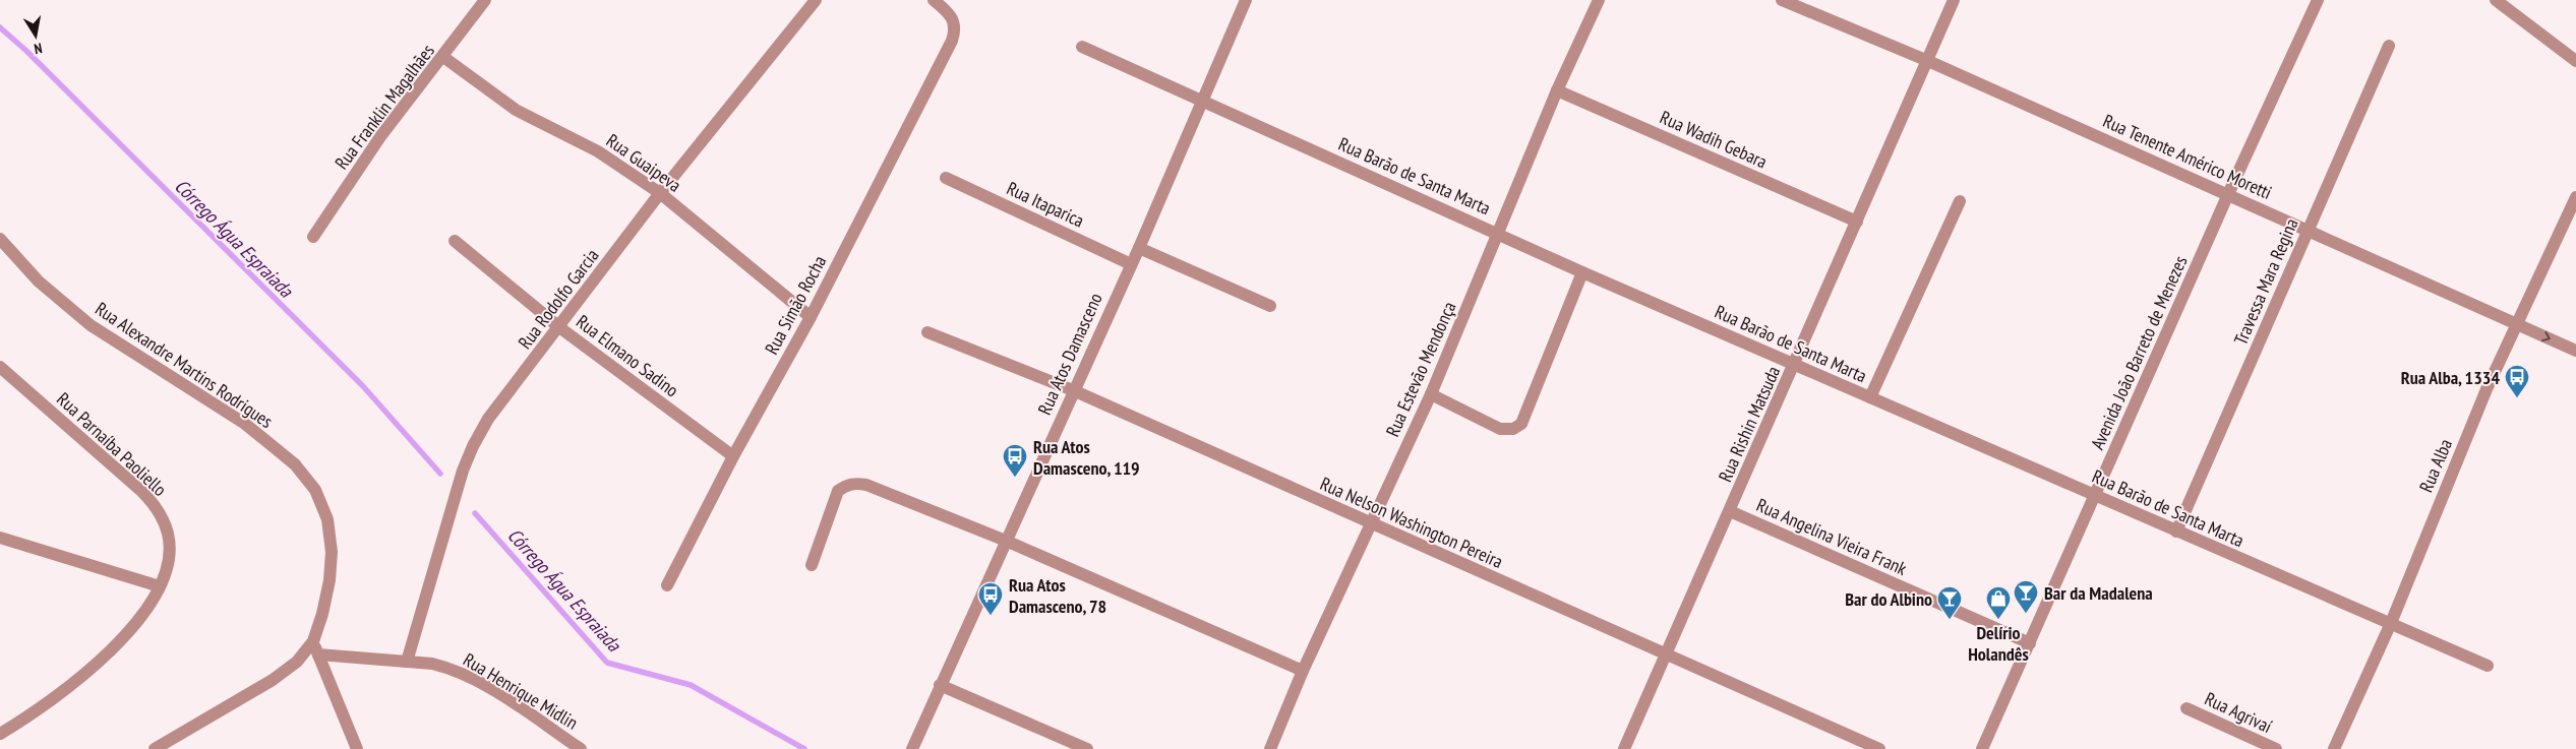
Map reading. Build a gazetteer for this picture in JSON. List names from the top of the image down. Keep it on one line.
{"streets":{"street":["Rua Franklin Magalhães","Rua Wadih Gebara","Rua Tenente Américo Moretti","Rua Guaipeva","Rua Barão de Santa Marta","Rua Itaparica","Travessa Mara Regina","Rua Rodolfo Garcia","Rua Simão Rocha","Avenida João Barreto de Menezes","Rua Atos Damasceno","Rua Elmano Sadino","Rua Alexandre Martins Rodrigues","Rua Estevão Mendonça","Rua Rishin Matsuda","Rua Parnaíba Paoliello","Rua Alba","Rua Nelson Washington Pereira","Rua Angelina Vieira Frank","Rua Henrique Midlin","Rua Agrivaí"]},"crossings":[["Rua Franklin Magalhães","Rua Guaipeva"],["Rua Wadih Gebara","Rua Estevão Mendonça"],["Rua Wadih Gebara","Rua Rishin Matsuda"],["Rua Tenente Américo Moretti","Travessa Mara Regina"],["Rua Tenente Américo Moretti","Avenida João Barreto de Menezes"],["Rua Tenente Américo Moretti","Rua Rishin Matsuda"],["Rua Tenente Américo Moretti","Rua Alba"],["Rua Guaipeva","Rua Rodolfo Garcia"],["Rua Guaipeva","Rua Simão Rocha"],["Rua Barão de Santa Marta","Travessa Mara Regina"],["Rua Barão de Santa Marta","Avenida João Barreto de Menezes"],["Rua Barão de Santa Marta","Rua Atos Damasceno"],["Rua Barão de Santa Marta","Rua Estevão Mendonça"],["Rua Barão de Santa Marta","Rua Rishin Matsuda"],["Rua Barão de Santa Marta","Rua Alba"],["Rua Itaparica","Rua Atos Damasceno"],["Rua Rodolfo Garcia","Rua Elmano Sadino"],["Rua Rodolfo Garcia","Rua Henrique Midlin"],["Rua Simão Rocha","Rua Elmano Sadino"],["Avenida João Barreto de Menezes","Rua Angelina Vieira Frank"],["Rua Atos Damasceno","Rua Nelson Washington Pereira"],["Rua Estevão Mendonça","Rua Nelson Washington Pereira"],["Rua Rishin Matsuda","Rua Nelson Washington Pereira"],["Rua Rishin Matsuda","Rua Angelina Vieira Frank"]],"water":["Córrego Água Espraiada"],"places":{"bus stop":["Rua Alba, 1334","Rua Atos Damasceno, 119","Rua Atos Damasceno, 78"],"bar":["Bar da Madalena","Bar do Albino"],"shop":["Delírio Holandês"]},"north":"bottom"}
